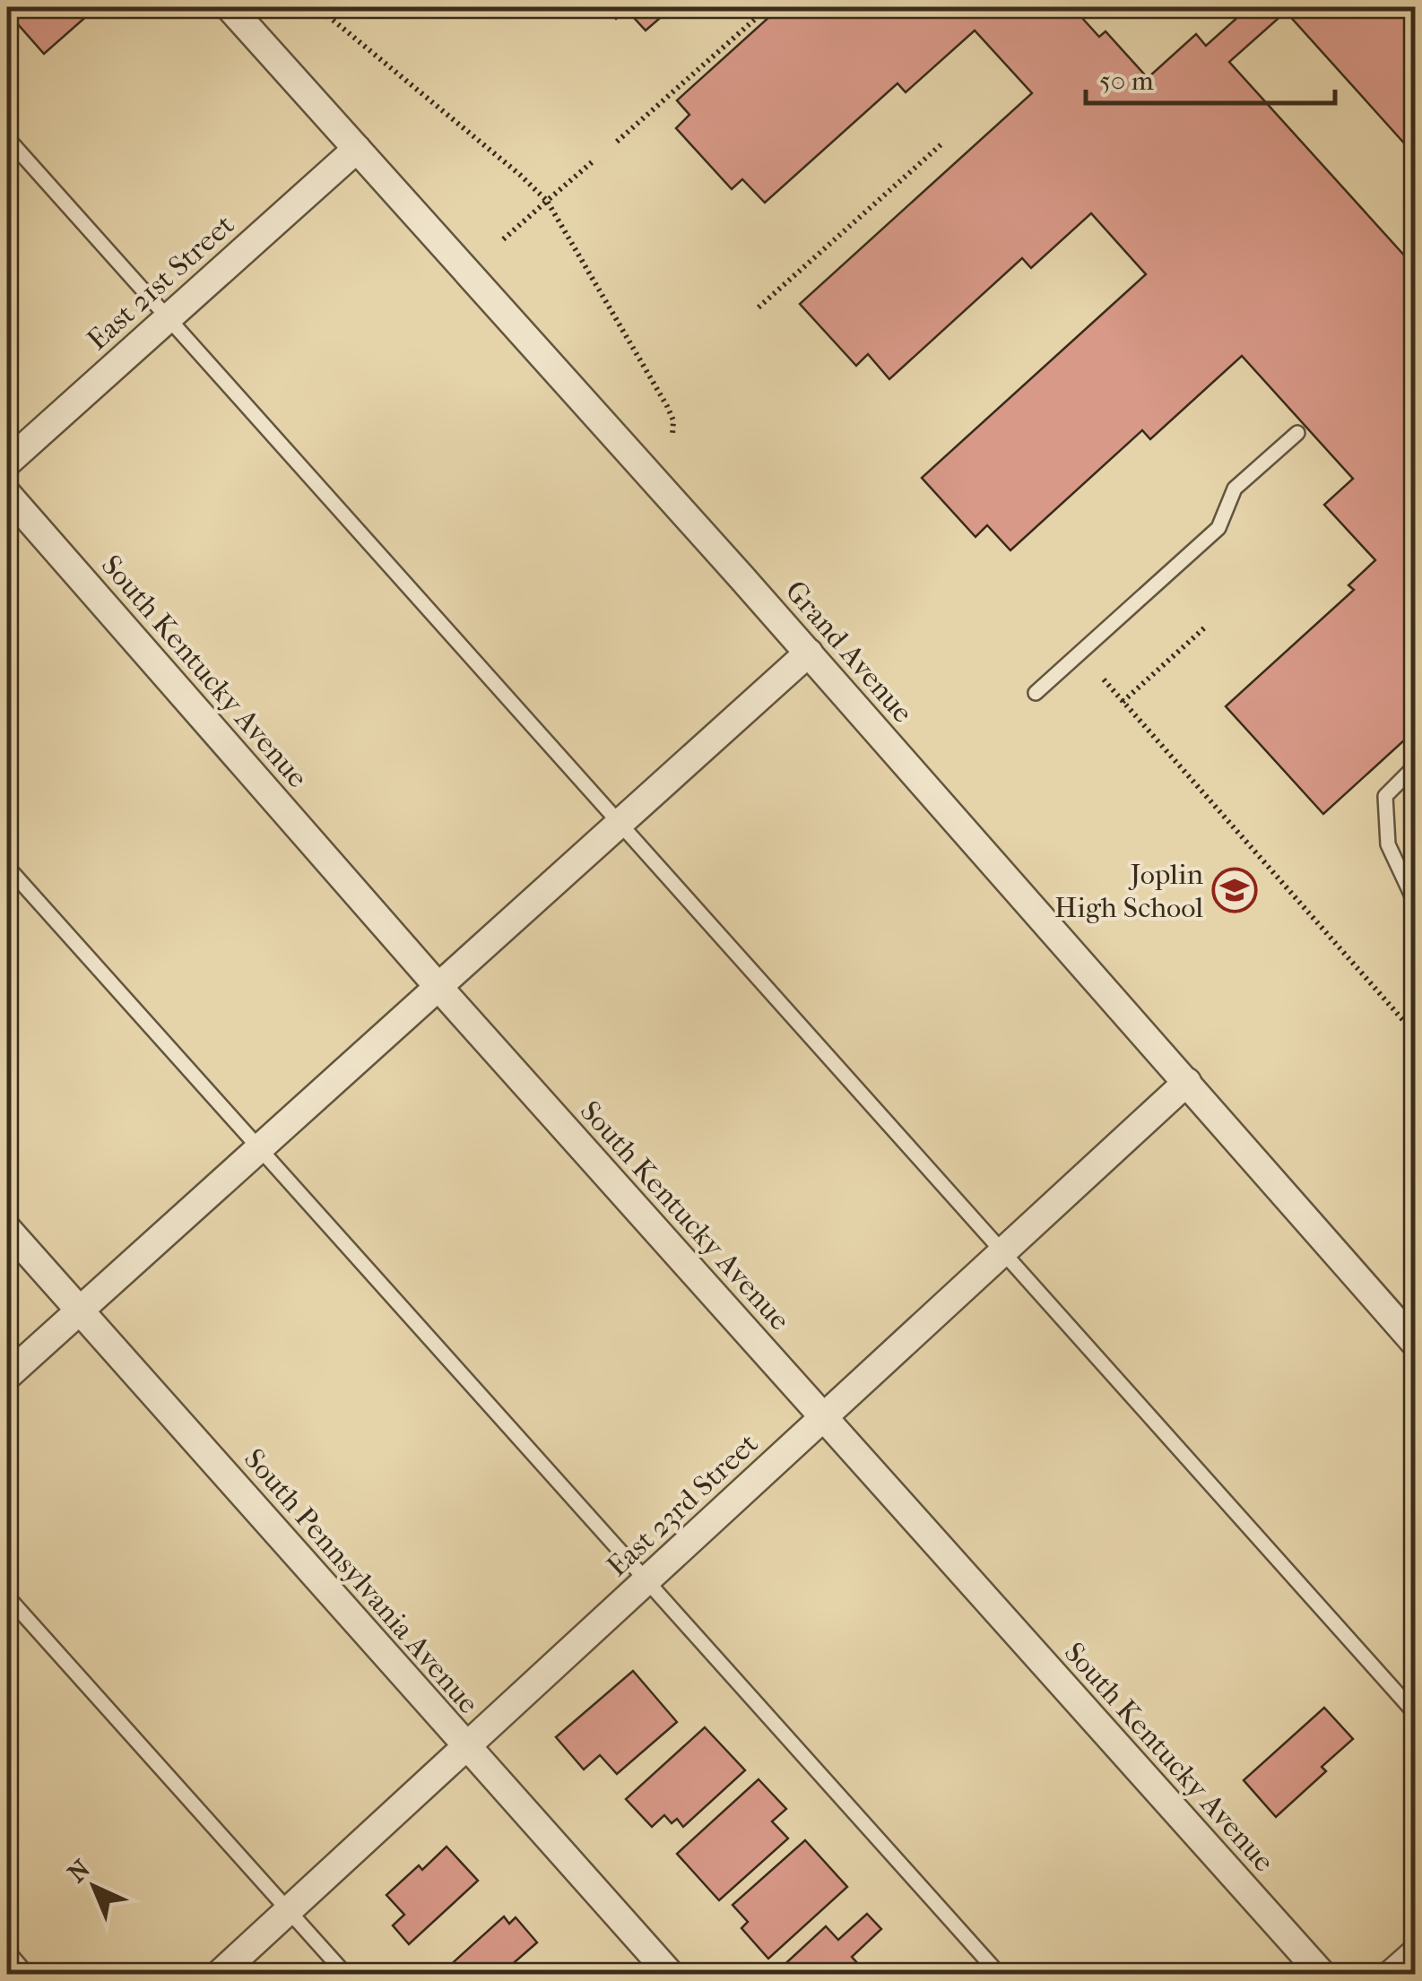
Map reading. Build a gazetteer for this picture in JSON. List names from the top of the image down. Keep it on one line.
{"streets":{"street":["East 21st Street","Grand Avenue","South Kentucky Avenue","East 23rd Street","South Pennsylvania Avenue"]},"crossings":[["East 21st Street","Grand Avenue"],["Grand Avenue","East 23rd Street"],["South Kentucky Avenue","East 23rd Street"],["East 23rd Street","South Pennsylvania Avenue"]],"places":{"school or university":["Joplin High School"]},"scale_bar":"50 m","north":"top left"}
